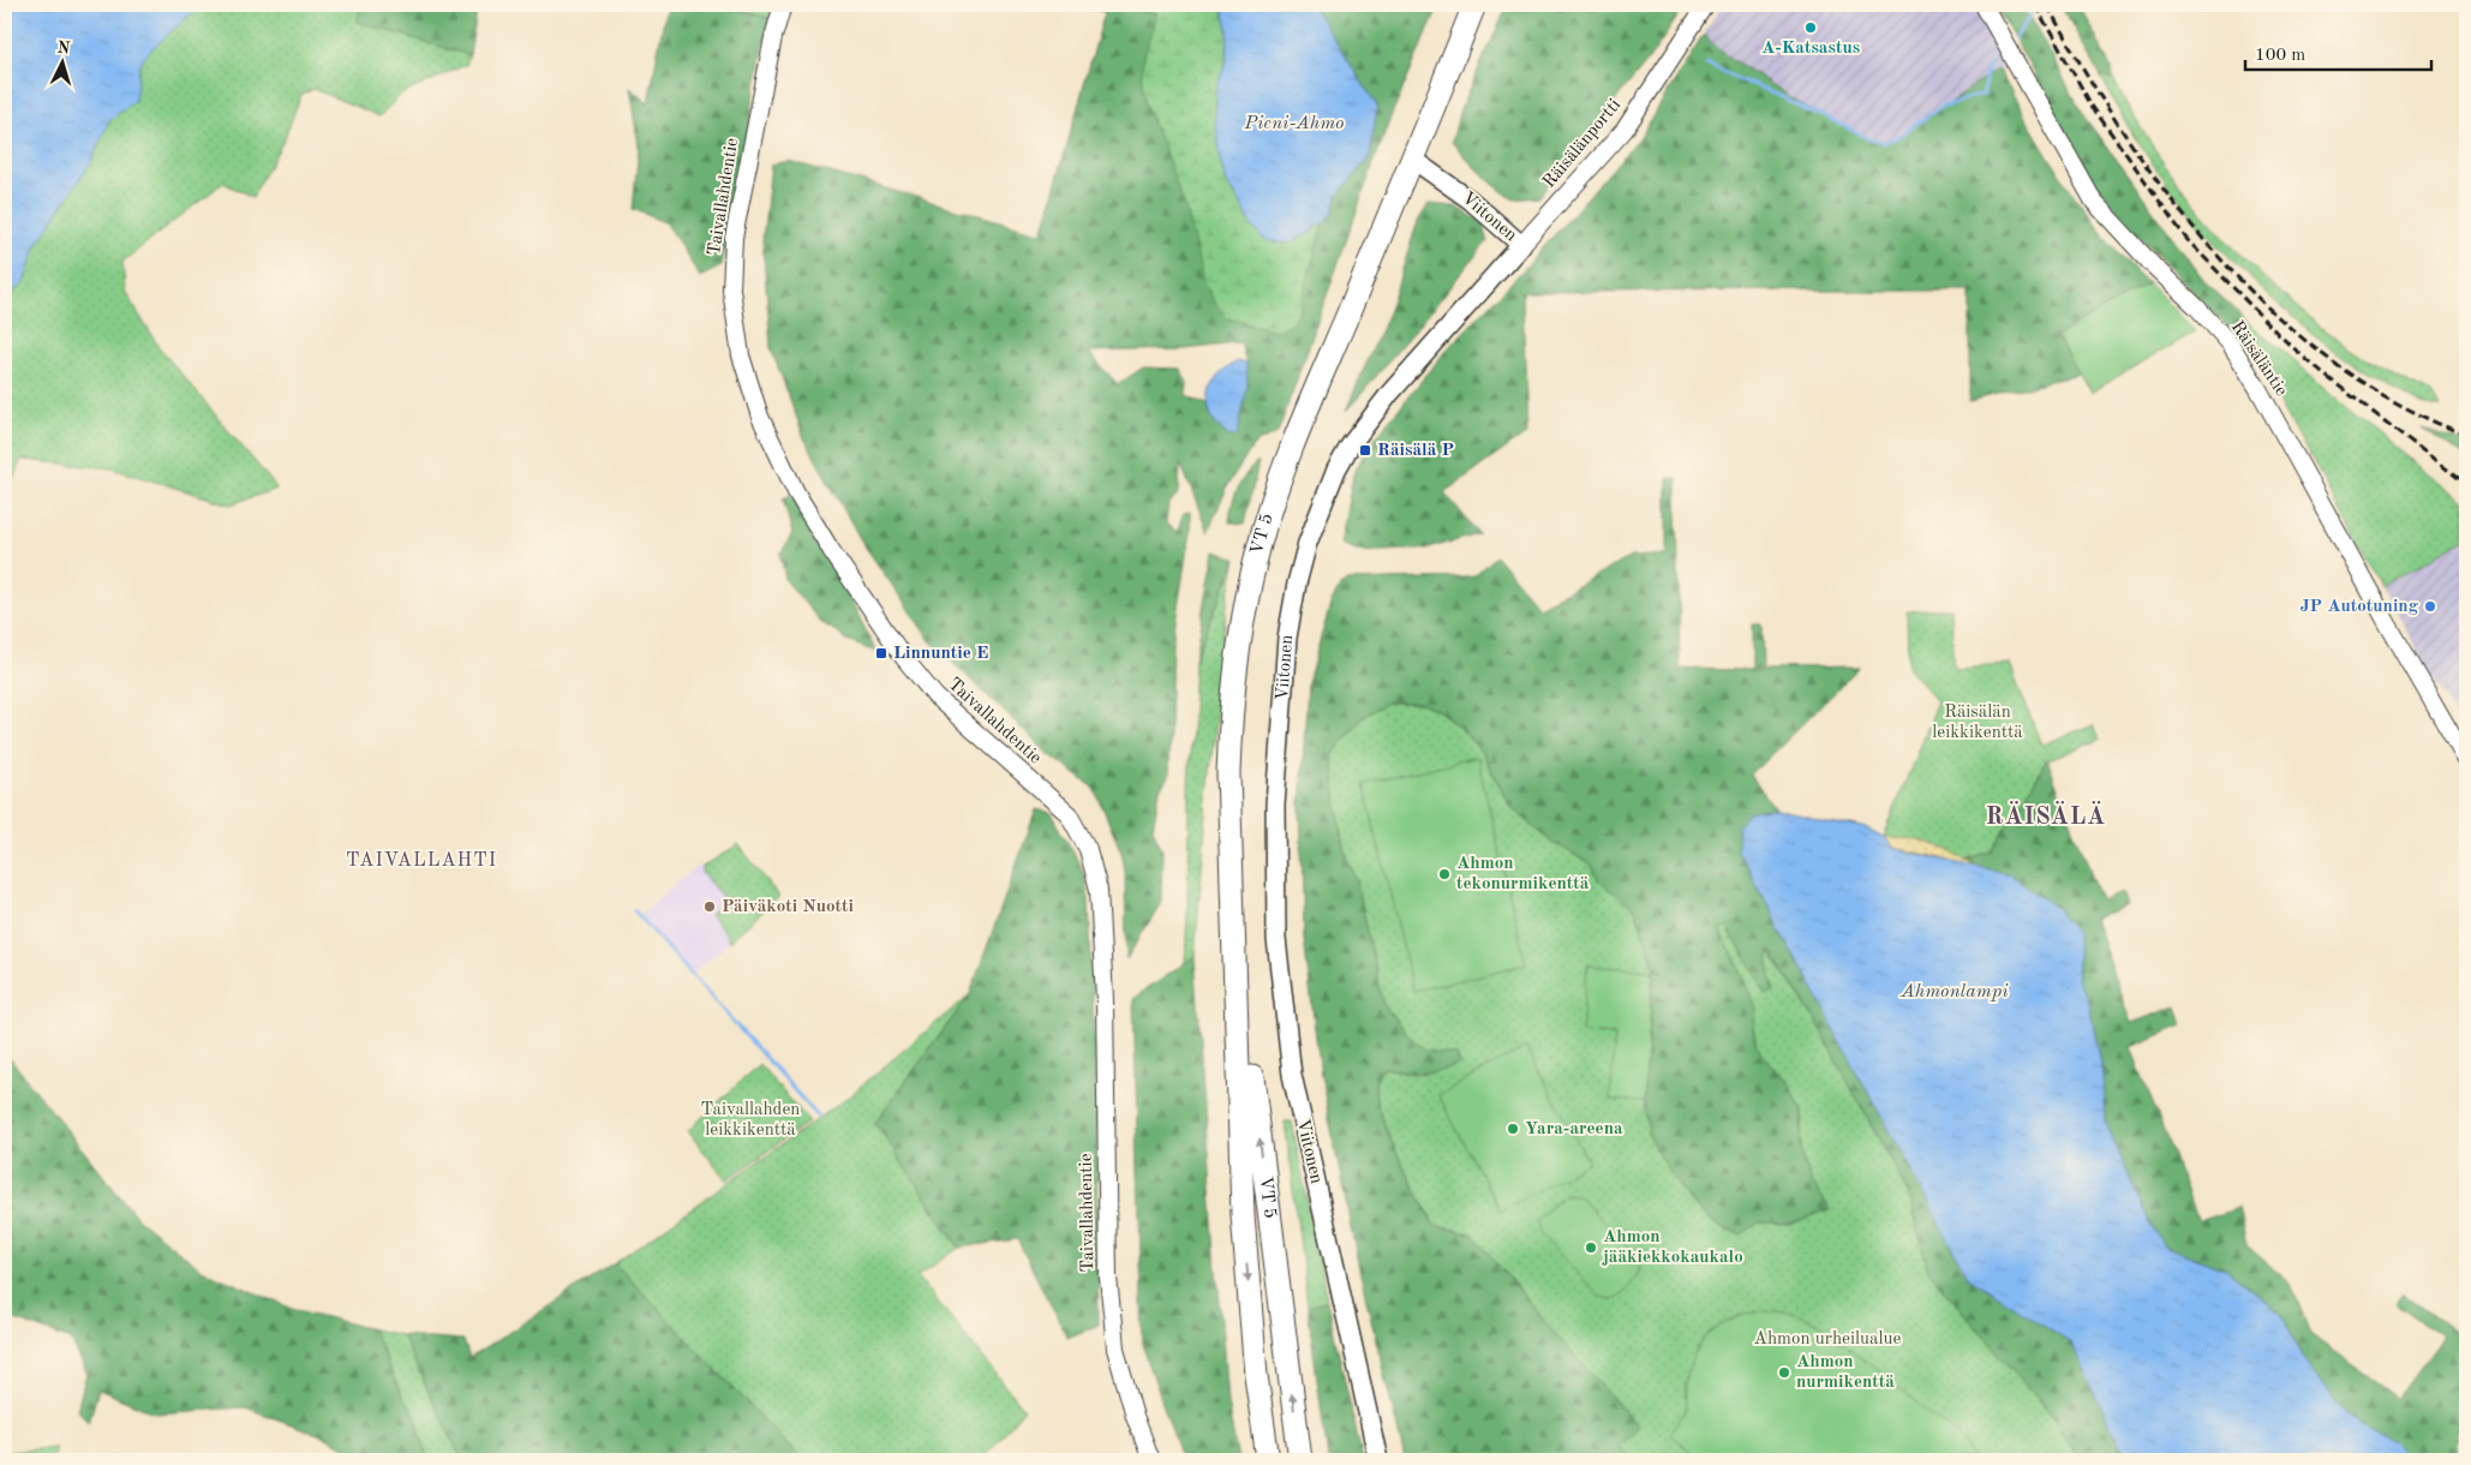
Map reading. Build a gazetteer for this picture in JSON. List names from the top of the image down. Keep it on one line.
{"streets":{"highway":["VT 5"],"main road":["Viitonen"],"street":["Räisälänportti","Taivallahdentie","Räisäläntie"]},"crossings":[["Räisälänportti","Viitonen"],["Viitonen","VT 5"]],"districts":["RÄISÄLÄ","TAIVALLAHTI"],"water":["Pieni-Ahmo","Ahmonlampi"],"parks":["Räisälän leikkikenttä","Taivallahden leikkikenttä","Ahmon urheilualue"],"places":{"other":["A-Katsastus","JP Autotuning","Ahmon tekonurmikenttä","Päiväkoti Nuotti","Yara-areena","Ahmon jääkiekkokaukalo","Ahmon nurmikenttä"],"transit":["Räisälä P","Linnuntie E"]},"scale_bar":"100 m","north":"top"}
